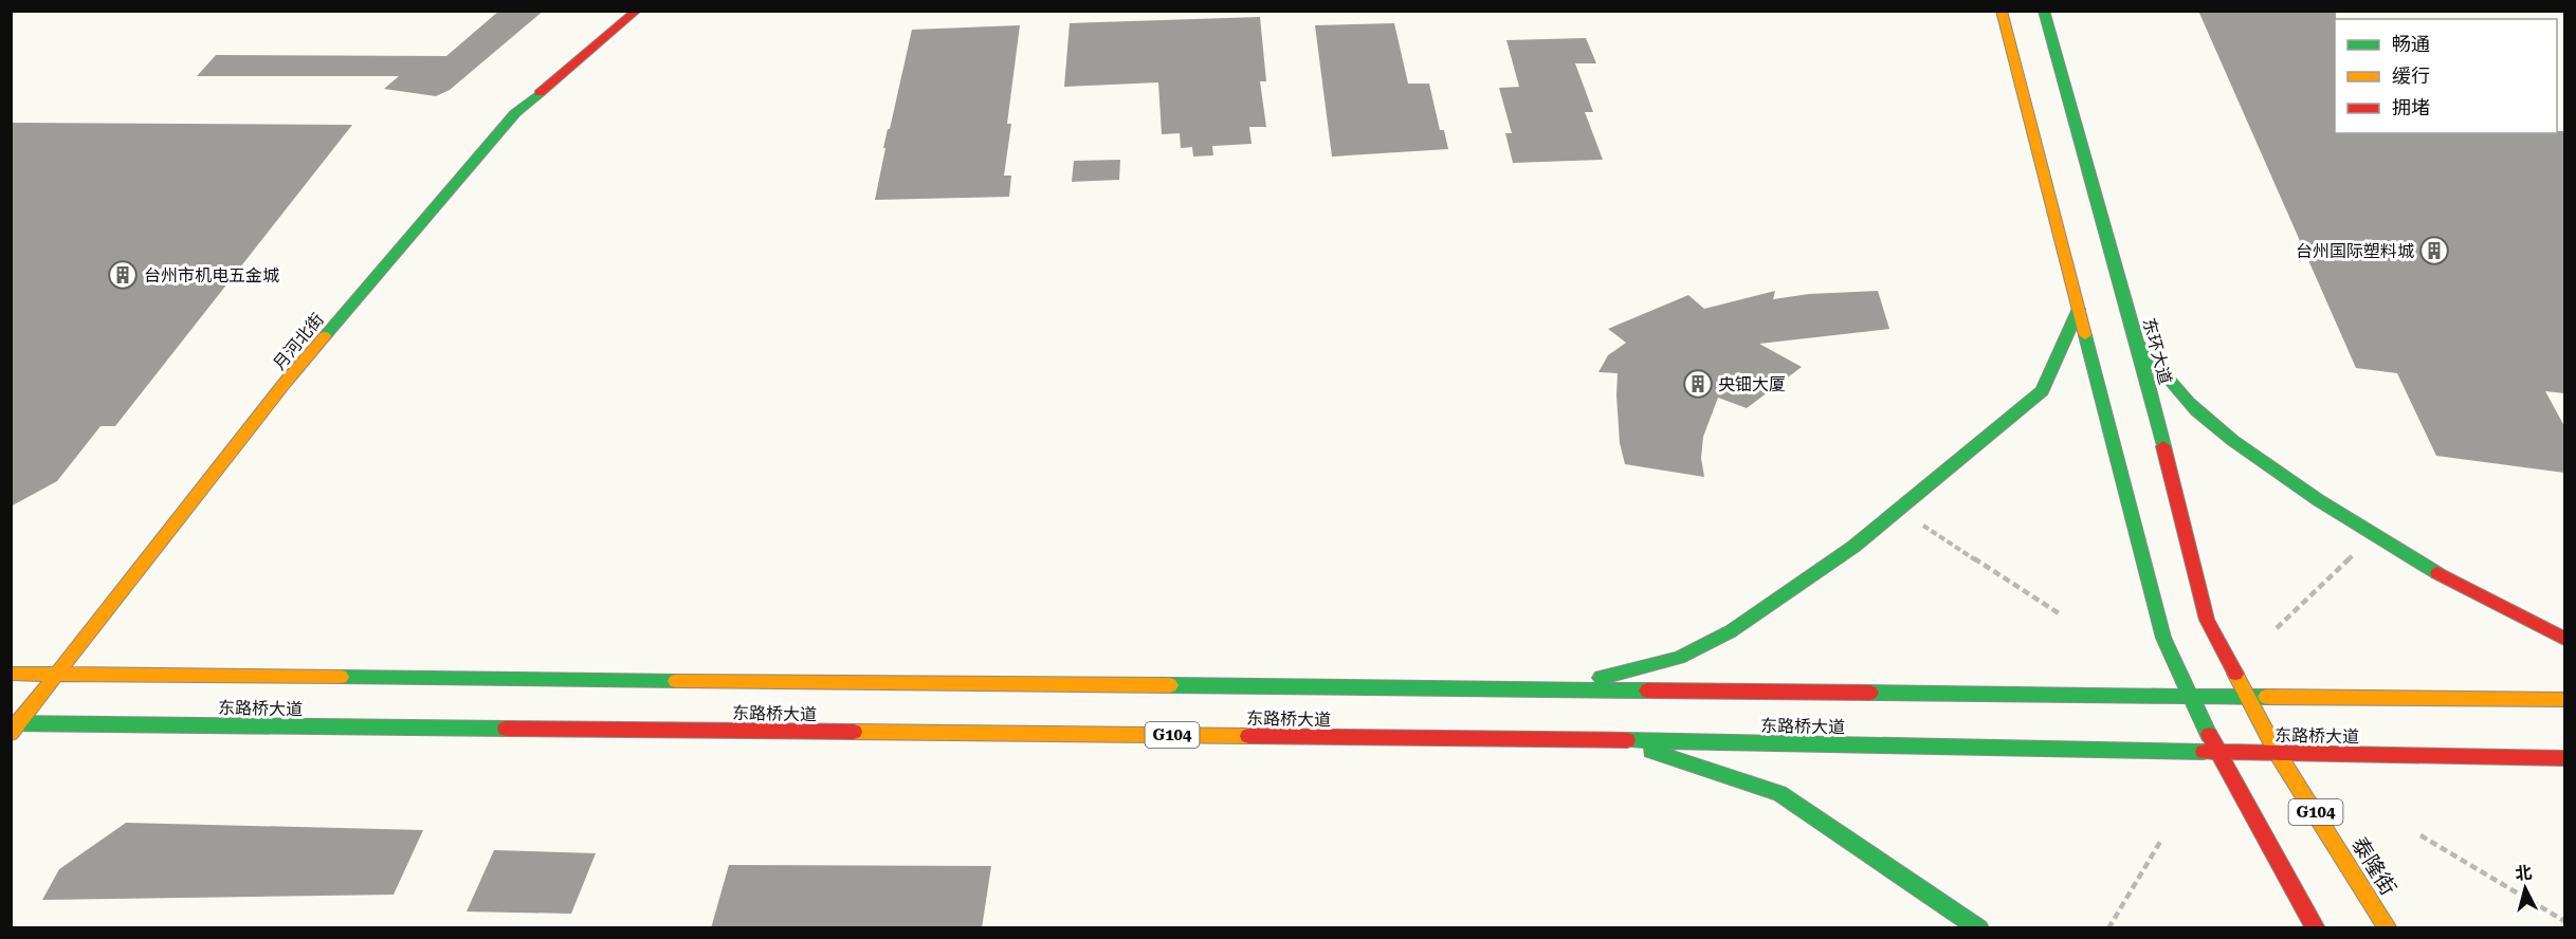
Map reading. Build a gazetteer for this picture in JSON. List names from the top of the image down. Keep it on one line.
{"streets":{"main road":["月河北街","东环大道","东路桥大道","G104","泰隆街"]},"crossings":[["月河北街","东路桥大道"],["东环大道","东路桥大道"],["东环大道","泰隆街"],["东路桥大道","泰隆街"]],"places":{"building":["台州国际塑料城","台州市机电五金城","央钿大厦"]},"legend":["畅通","缓行","拥堵"],"north":"top"}
